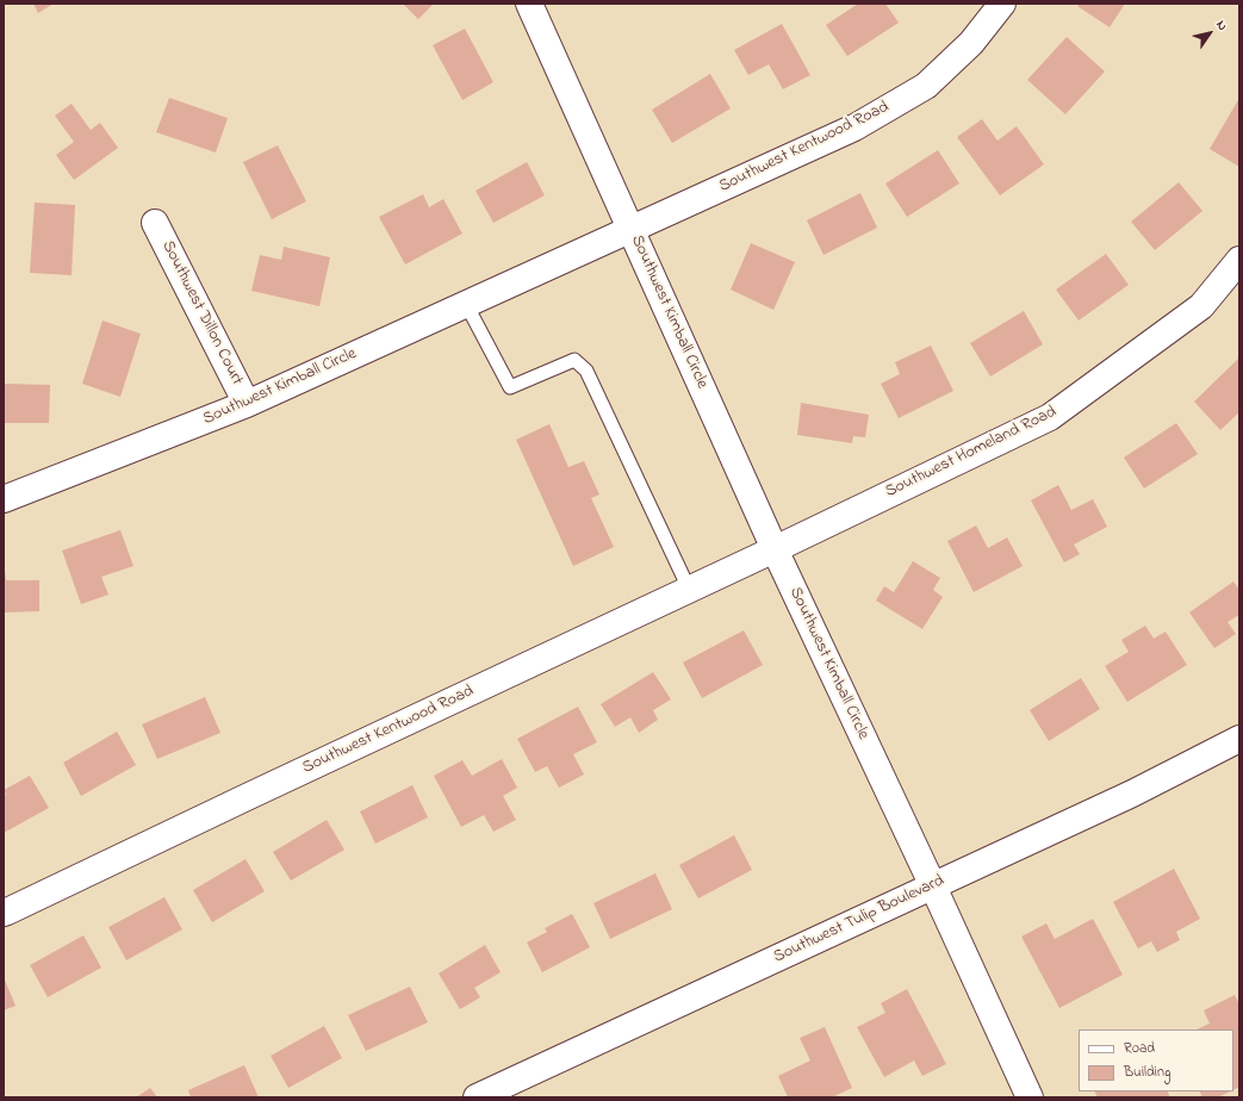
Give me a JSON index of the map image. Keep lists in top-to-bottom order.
{
  "streets": {
    "street": [
      "Southwest Kentwood Road",
      "Southwest Kimball Circle",
      "Southwest Dillon Court",
      "Southwest Homeland Road",
      "Southwest Tulip Boulevard"
    ]
  },
  "crossings": [
    ["Southwest Kentwood Road", "Southwest Kimball Circle"],
    ["Southwest Kentwood Road", "Southwest Homeland Road"],
    ["Southwest Kimball Circle", "Southwest Dillon Court"],
    ["Southwest Kimball Circle", "Southwest Homeland Road"],
    ["Southwest Kimball Circle", "Southwest Tulip Boulevard"]
  ],
  "legend": ["Road", "Building"],
  "north": "top right"
}
